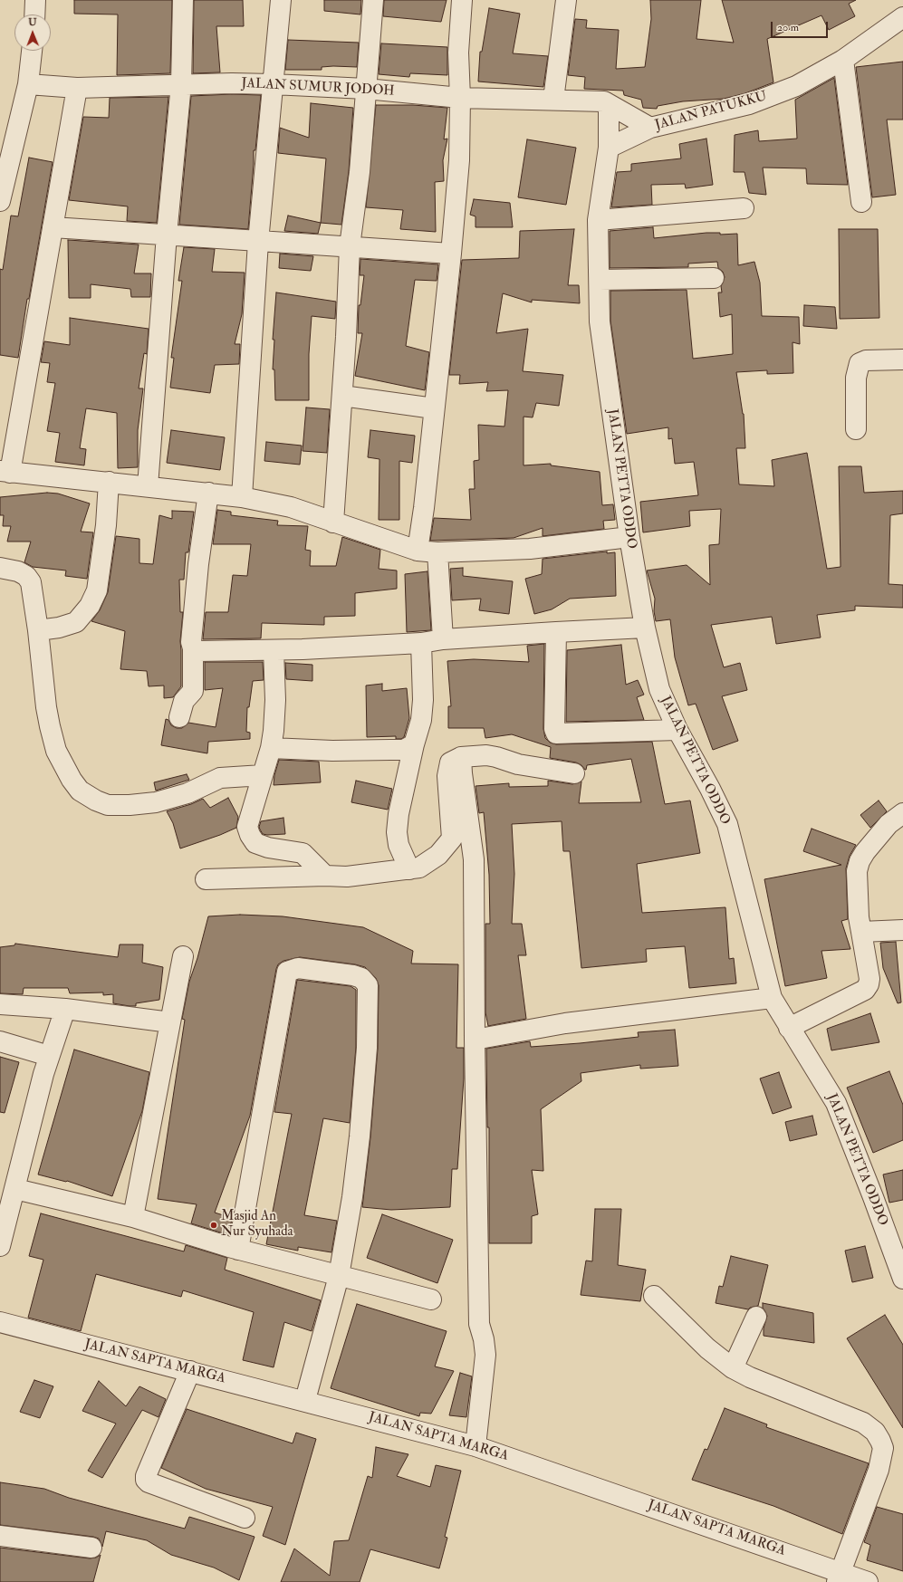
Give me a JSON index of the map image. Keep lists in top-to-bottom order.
{
  "streets": {
    "street": [
      "JALAN SUMUR JODOH",
      "JALAN PATUKKU",
      "JALAN PETTA ODDO",
      "JALAN SAPTA MARGA"
    ]
  },
  "crossings": [
    ["JALAN SUMUR JODOH", "JALAN PATUKKU"],
    ["JALAN SUMUR JODOH", "JALAN PETTA ODDO"],
    ["JALAN PATUKKU", "JALAN PETTA ODDO"]
  ],
  "places": ["Masjid An Nur Syuhada"],
  "scale_bar": "20 m",
  "north": "top"
}
